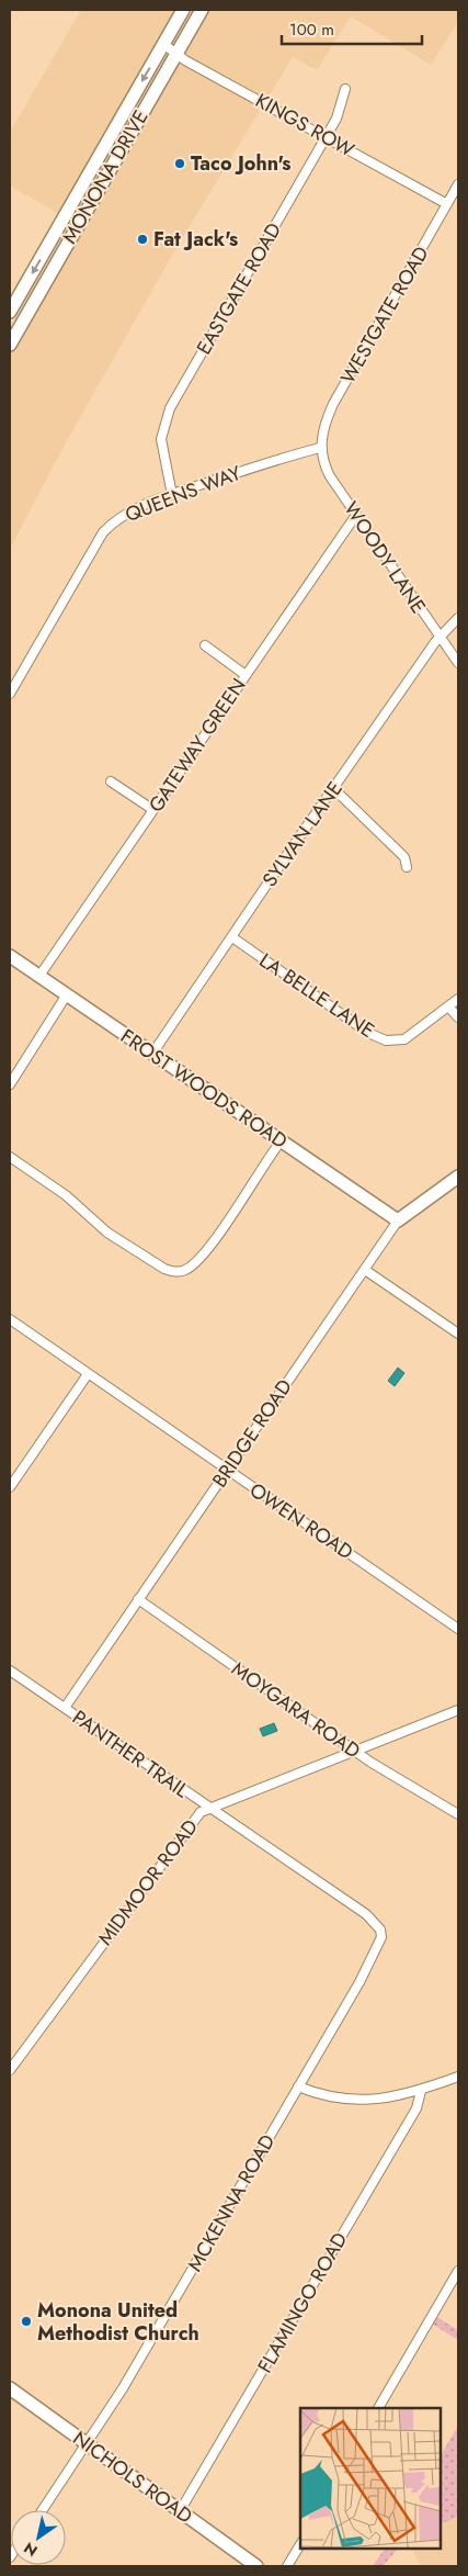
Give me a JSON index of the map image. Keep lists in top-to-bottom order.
{
  "streets": {
    "street": [
      "KINGS ROW",
      "MONONA DRIVE",
      "EASTGATE ROAD",
      "WESTGATE ROAD",
      "QUEENS WAY",
      "WOODY LANE",
      "GATEWAY GREEN",
      "SYLVAN LANE",
      "LA BELLE LANE",
      "FROST WOODS ROAD",
      "BRIDGE ROAD",
      "OWEN ROAD",
      "MOYGARA ROAD",
      "PANTHER TRAIL",
      "MIDMOOR ROAD",
      "MCKENNA ROAD",
      "FLAMINGO ROAD",
      "NICHOLS ROAD"
    ]
  },
  "crossings": [
    ["KINGS ROW", "MONONA DRIVE"],
    ["KINGS ROW", "EASTGATE ROAD"],
    ["KINGS ROW", "WESTGATE ROAD"],
    ["EASTGATE ROAD", "QUEENS WAY"],
    ["WESTGATE ROAD", "QUEENS WAY"],
    ["WESTGATE ROAD", "WOODY LANE"],
    ["QUEENS WAY", "WOODY LANE"],
    ["WOODY LANE", "GATEWAY GREEN"],
    ["WOODY LANE", "SYLVAN LANE"],
    ["GATEWAY GREEN", "FROST WOODS ROAD"],
    ["SYLVAN LANE", "LA BELLE LANE"],
    ["SYLVAN LANE", "FROST WOODS ROAD"],
    ["FROST WOODS ROAD", "BRIDGE ROAD"],
    ["BRIDGE ROAD", "OWEN ROAD"],
    ["BRIDGE ROAD", "MOYGARA ROAD"],
    ["BRIDGE ROAD", "PANTHER TRAIL"],
    ["MOYGARA ROAD", "MIDMOOR ROAD"],
    ["PANTHER TRAIL", "MIDMOOR ROAD"],
    ["PANTHER TRAIL", "MCKENNA ROAD"],
    ["MCKENNA ROAD", "NICHOLS ROAD"],
    ["FLAMINGO ROAD", "NICHOLS ROAD"]
  ],
  "places": ["Taco John's", "Fat Jack's", "Monona United Methodist Church"],
  "scale_bar": "100 m",
  "north": "bottom left"
}
